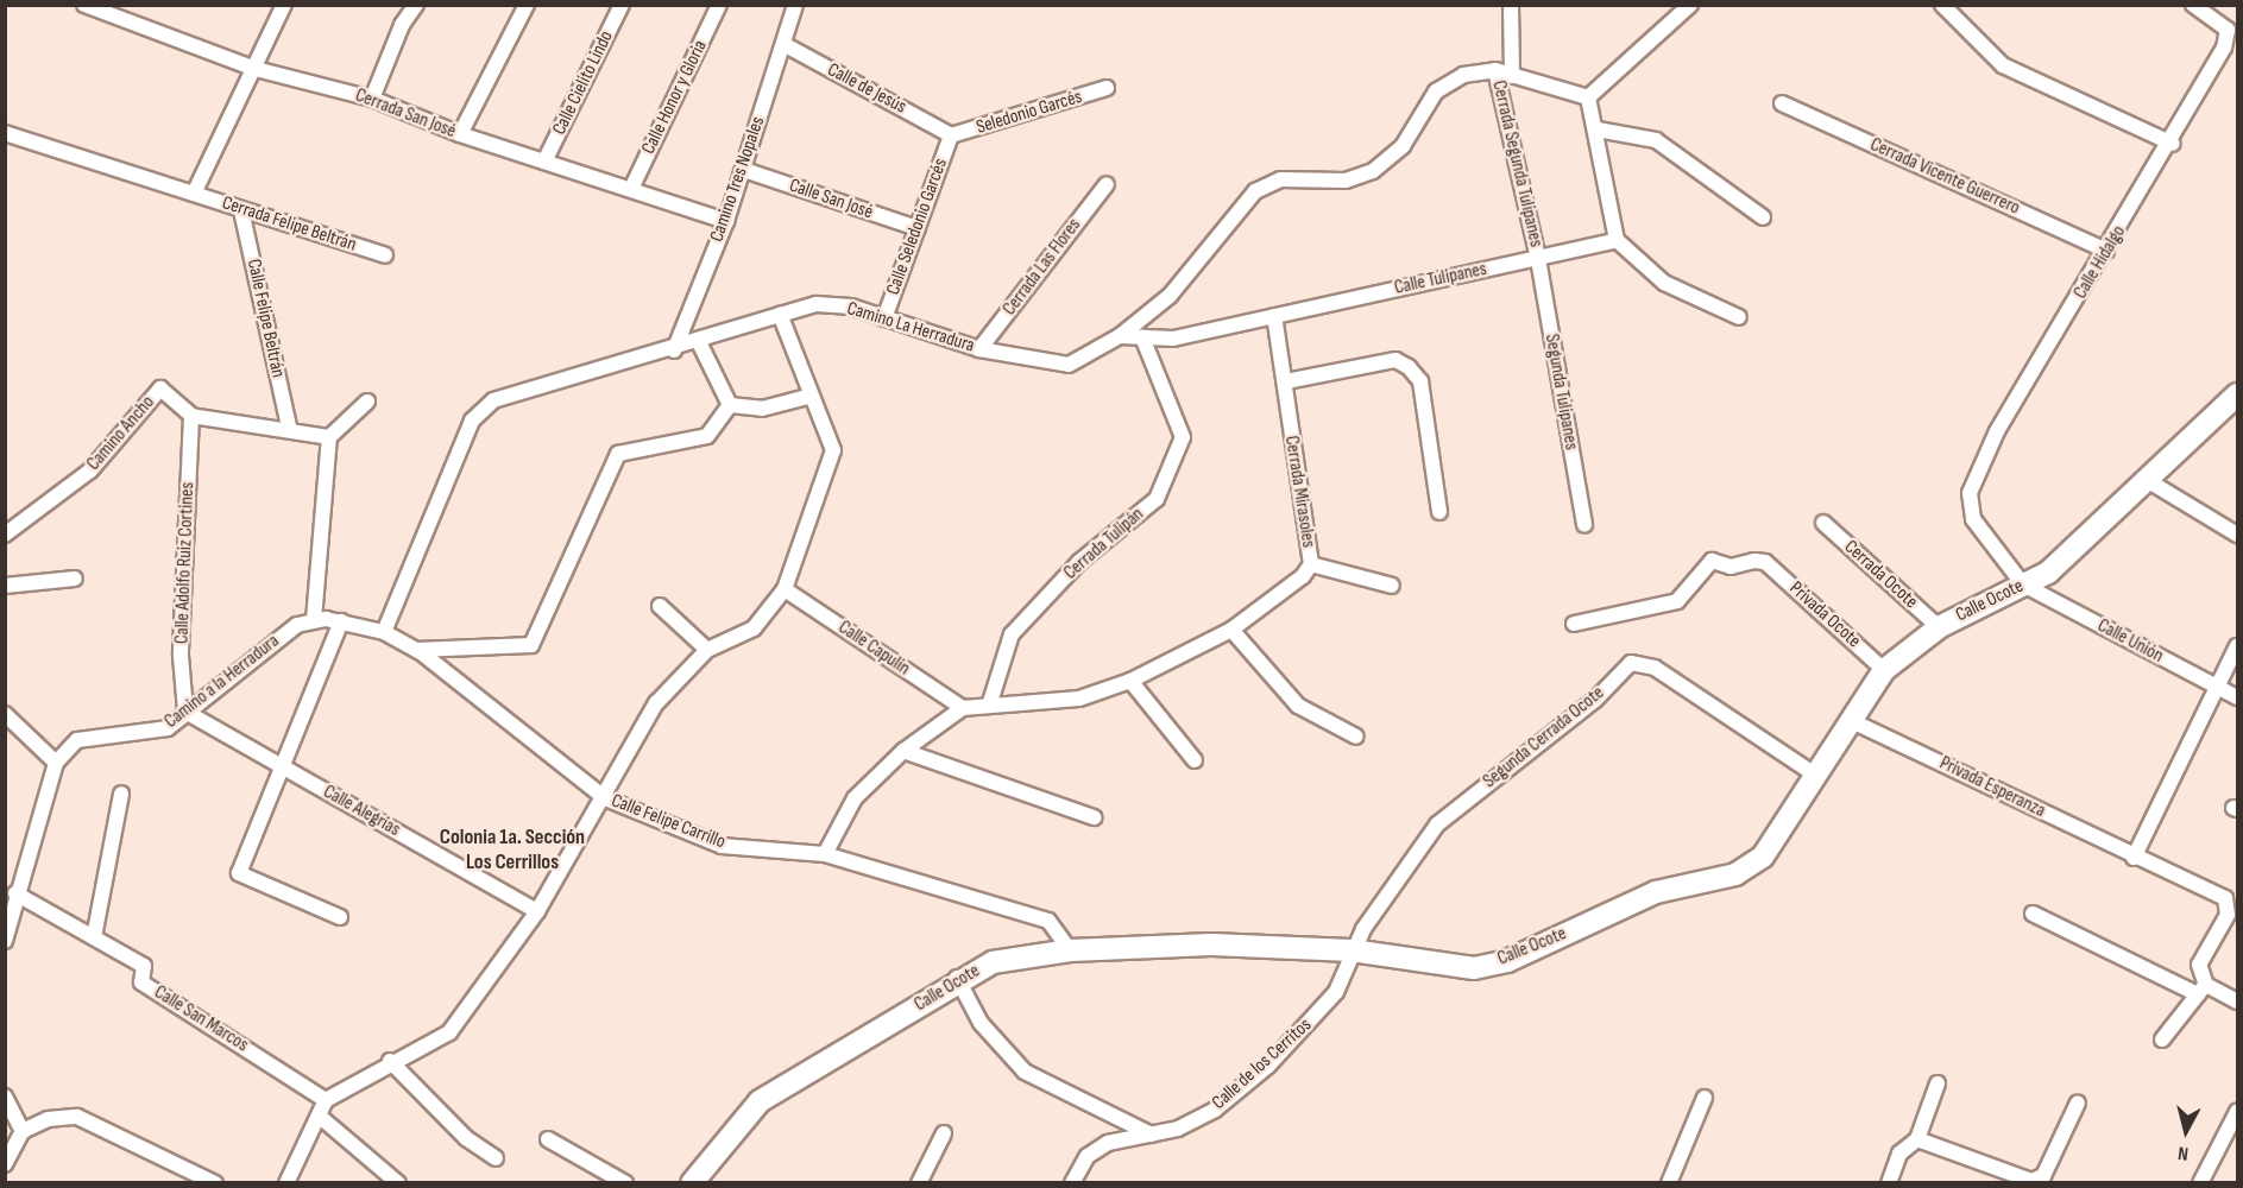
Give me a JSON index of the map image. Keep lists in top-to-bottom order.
{
  "streets": {
    "street": [
      "Calle Cielito Lindo",
      "Calle de Jesús",
      "Calle Honor y Gloria",
      "Seledonio Garcés",
      "Cerrada San José",
      "Cerrada Segunda Tulipanes",
      "Cerrada Vicente Guerrero",
      "Camino Tres Nopales",
      "Calle San José",
      "Cerrada Felipe Beltrán",
      "Calle Seledonio Garcés",
      "Calle Hidalgo",
      "Cerrada Las Flores",
      "Calle Tulipanes",
      "Calle Felipe Beltrán",
      "Camino La Herradura",
      "Segunda Tulipanes",
      "Camino Ancho",
      "Cerrada Mirasoles",
      "Cerrada Tulipán",
      "Calle Adolfo Ruiz Cortines",
      "Cerrada Ocote",
      "Calle Ocote",
      "Privada Ocote",
      "Calle Unión",
      "Calle Capulín",
      "Camino a la Herradura",
      "Segunda Cerrada Ocote",
      "Privada Esperanza",
      "Calle Alegrías",
      "Calle Felipe Carrillo",
      "Calle San Marcos",
      "Calle de los Cerritos"
    ]
  },
  "crossings": [
    ["Calle Cielito Lindo", "Cerrada San José"],
    ["Calle de Jesús", "Seledonio Garcés"],
    ["Calle de Jesús", "Camino Tres Nopales"],
    ["Calle de Jesús", "Calle Seledonio Garcés"],
    ["Calle Honor y Gloria", "Cerrada San José"],
    ["Seledonio Garcés", "Calle Seledonio Garcés"],
    ["Cerrada San José", "Camino Tres Nopales"],
    ["Cerrada Segunda Tulipanes", "Calle Tulipanes"],
    ["Cerrada Segunda Tulipanes", "Camino La Herradura"],
    ["Cerrada Segunda Tulipanes", "Segunda Tulipanes"],
    ["Cerrada Vicente Guerrero", "Calle Hidalgo"],
    ["Camino Tres Nopales", "Calle San José"],
    ["Camino Tres Nopales", "Camino La Herradura"],
    ["Calle San José", "Calle Seledonio Garcés"],
    ["Cerrada Felipe Beltrán", "Calle Felipe Beltrán"],
    ["Calle Seledonio Garcés", "Camino La Herradura"],
    ["Calle Hidalgo", "Calle Ocote"],
    ["Calle Hidalgo", "Calle Unión"],
    ["Cerrada Las Flores", "Camino La Herradura"],
    ["Calle Tulipanes", "Camino La Herradura"],
    ["Calle Tulipanes", "Segunda Tulipanes"],
    ["Calle Tulipanes", "Cerrada Mirasoles"],
    ["Calle Tulipanes", "Cerrada Tulipán"],
    ["Camino La Herradura", "Calle Felipe Carrillo"],
    ["Camino Ancho", "Calle Adolfo Ruiz Cortines"],
    ["Cerrada Mirasoles", "Cerrada Tulipán"],
    ["Cerrada Mirasoles", "Calle Capulín"],
    ["Calle Adolfo Ruiz Cortines", "Camino a la Herradura"],
    ["Calle Adolfo Ruiz Cortines", "Calle Alegrías"],
    ["Cerrada Ocote", "Calle Ocote"],
    ["Calle Ocote", "Privada Ocote"],
    ["Calle Ocote", "Calle Unión"],
    ["Calle Ocote", "Segunda Cerrada Ocote"],
    ["Calle Ocote", "Privada Esperanza"],
    ["Calle Ocote", "Calle Felipe Carrillo"],
    ["Calle Ocote", "Calle de los Cerritos"],
    ["Camino a la Herradura", "Calle Alegrías"],
    ["Segunda Cerrada Ocote", "Calle de los Cerritos"]
  ],
  "districts": ["Colonia 1a. Sección Los Cerrillos"],
  "north": "bottom"
}
